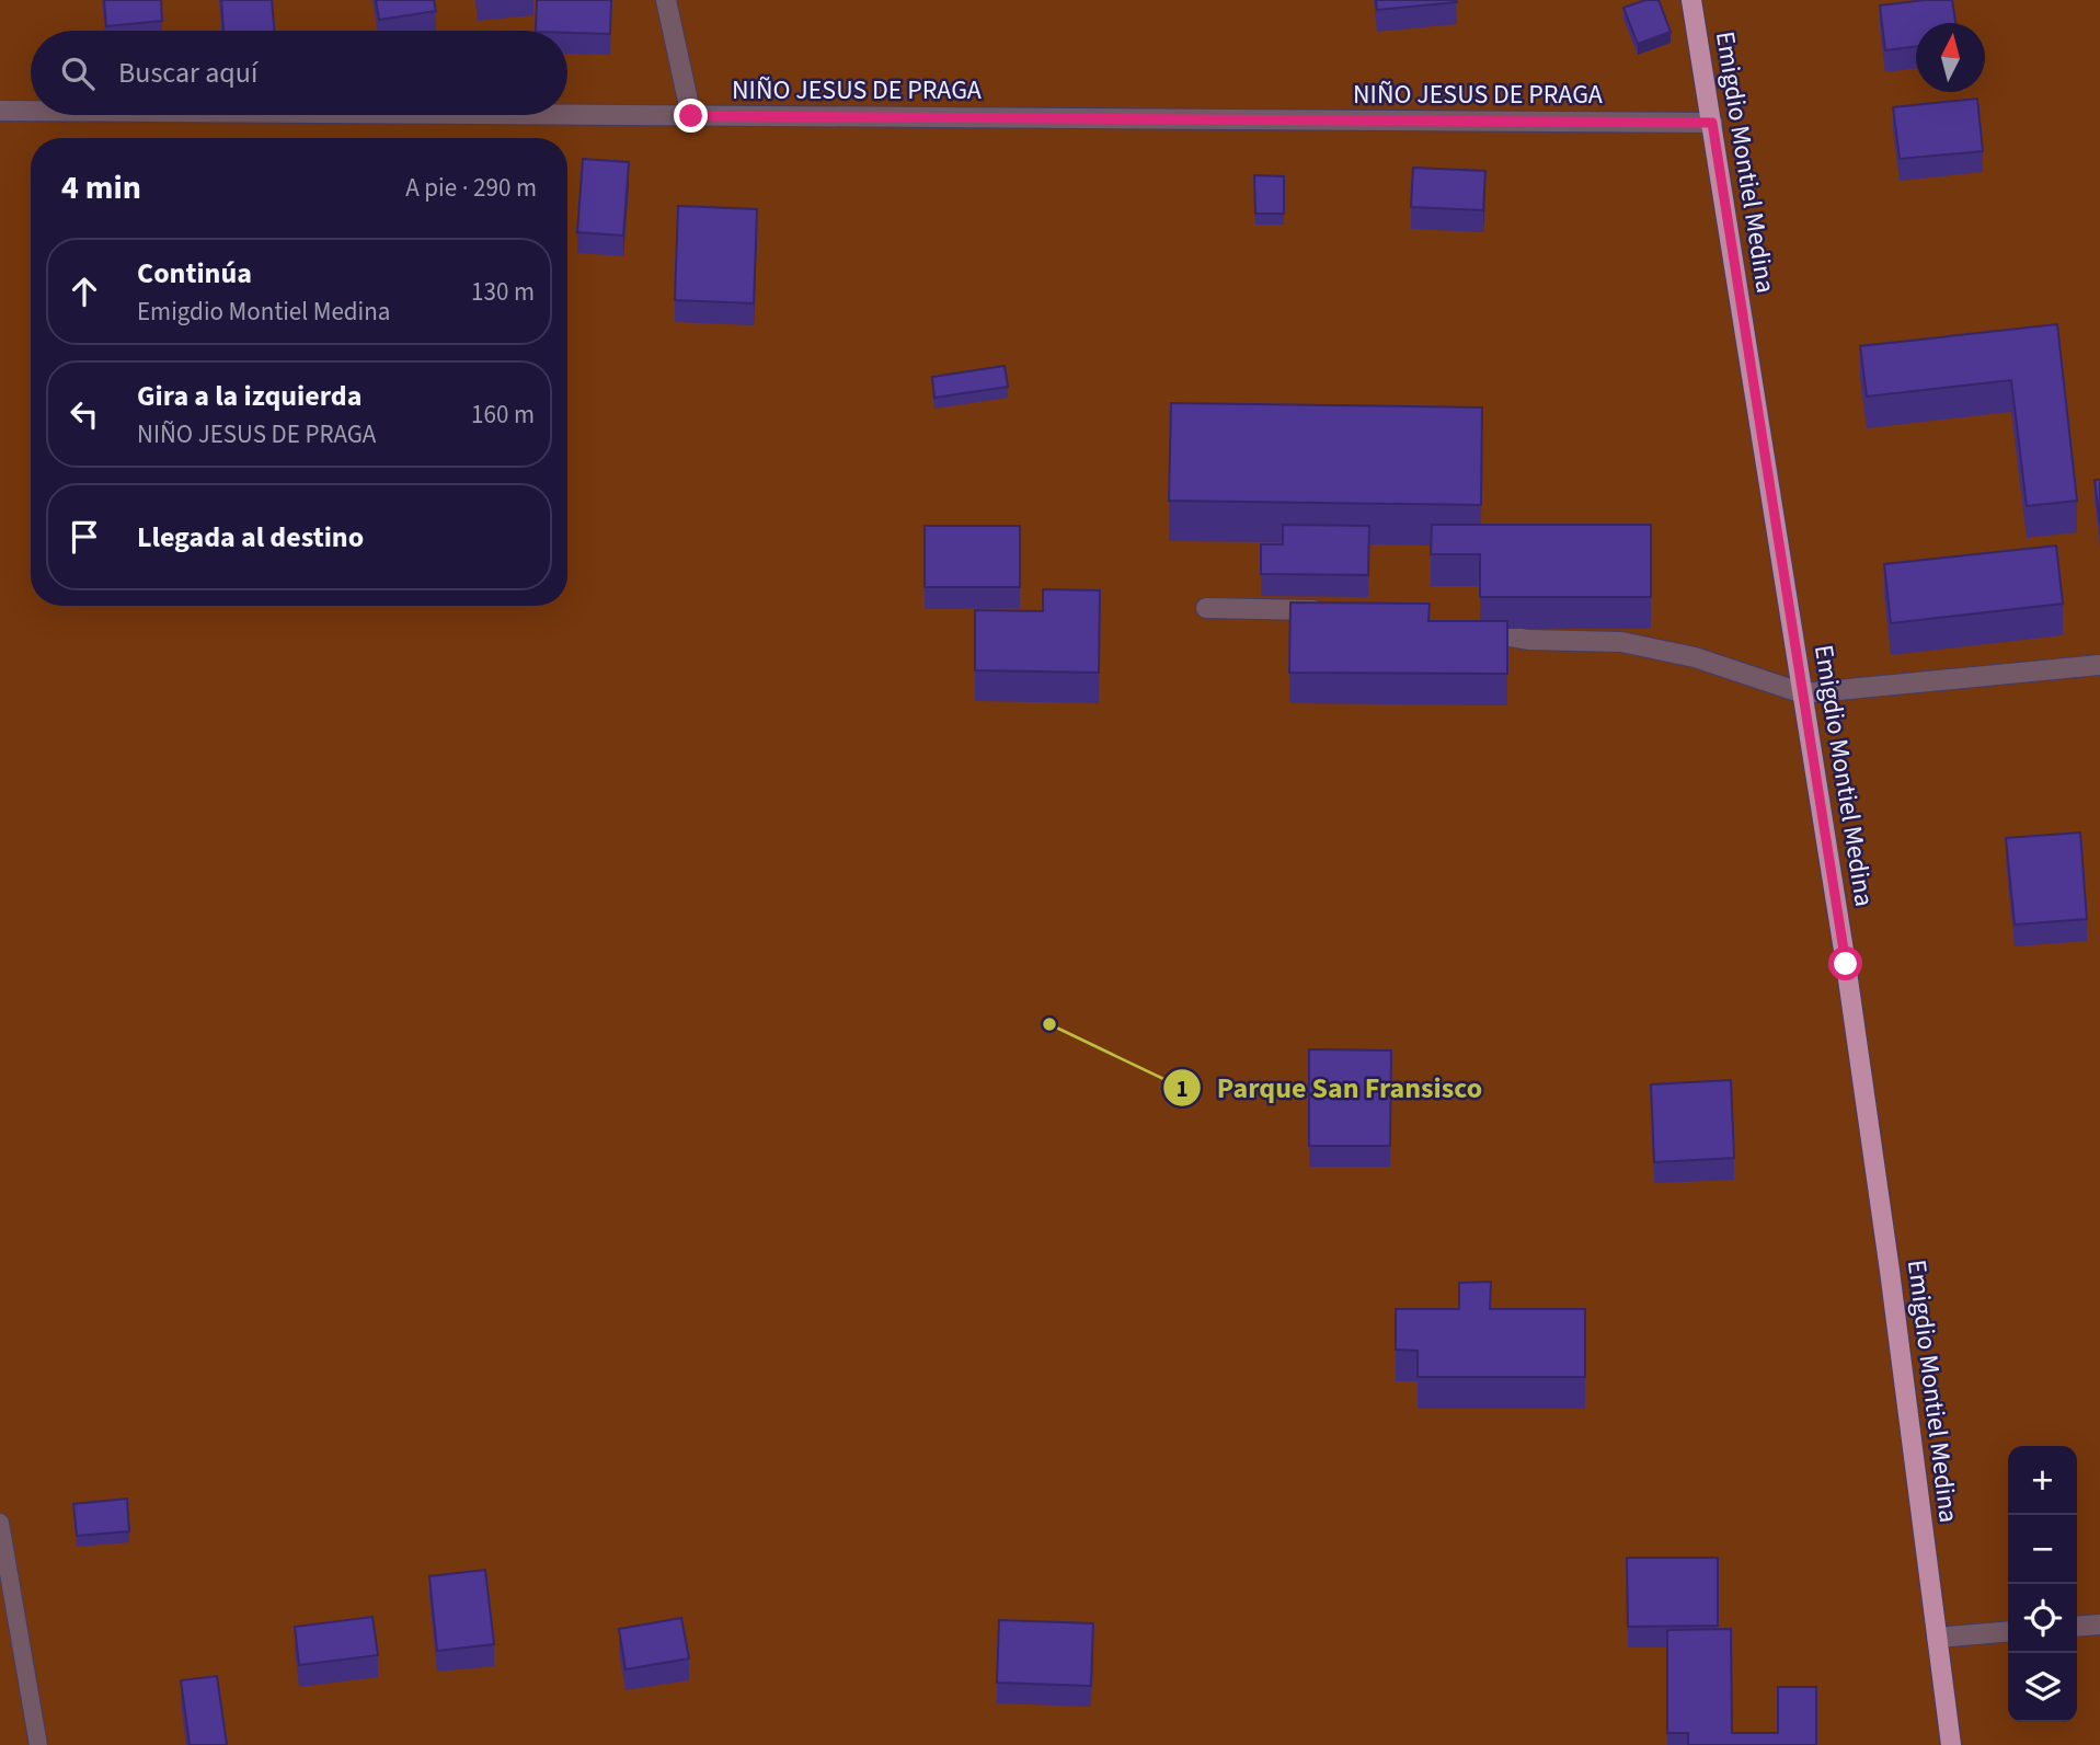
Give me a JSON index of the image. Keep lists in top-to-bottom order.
{
  "streets": {
    "main road": ["Emigdio Montiel Medina"],
    "street": ["NIÑO JESUS DE PRAGA"]
  },
  "crossings": [
    ["NIÑO JESUS DE PRAGA", "Emigdio Montiel Medina"]
  ],
  "places": ["Parque San Fransisco"],
  "north": "top",
  "page": {
    "search": "Buscar aquí",
    "heading": ["4 min", "A pie · 290 m"],
    "list": [
      ["Continúa", "Emigdio Montiel Medina", "130 m"],
      ["Gira a la izquierda", "NIÑO JESUS DE PRAGA", "160 m"],
      "Llegada al destino"
    ],
    "map_buttons": ["+", "−"]
  }
}
